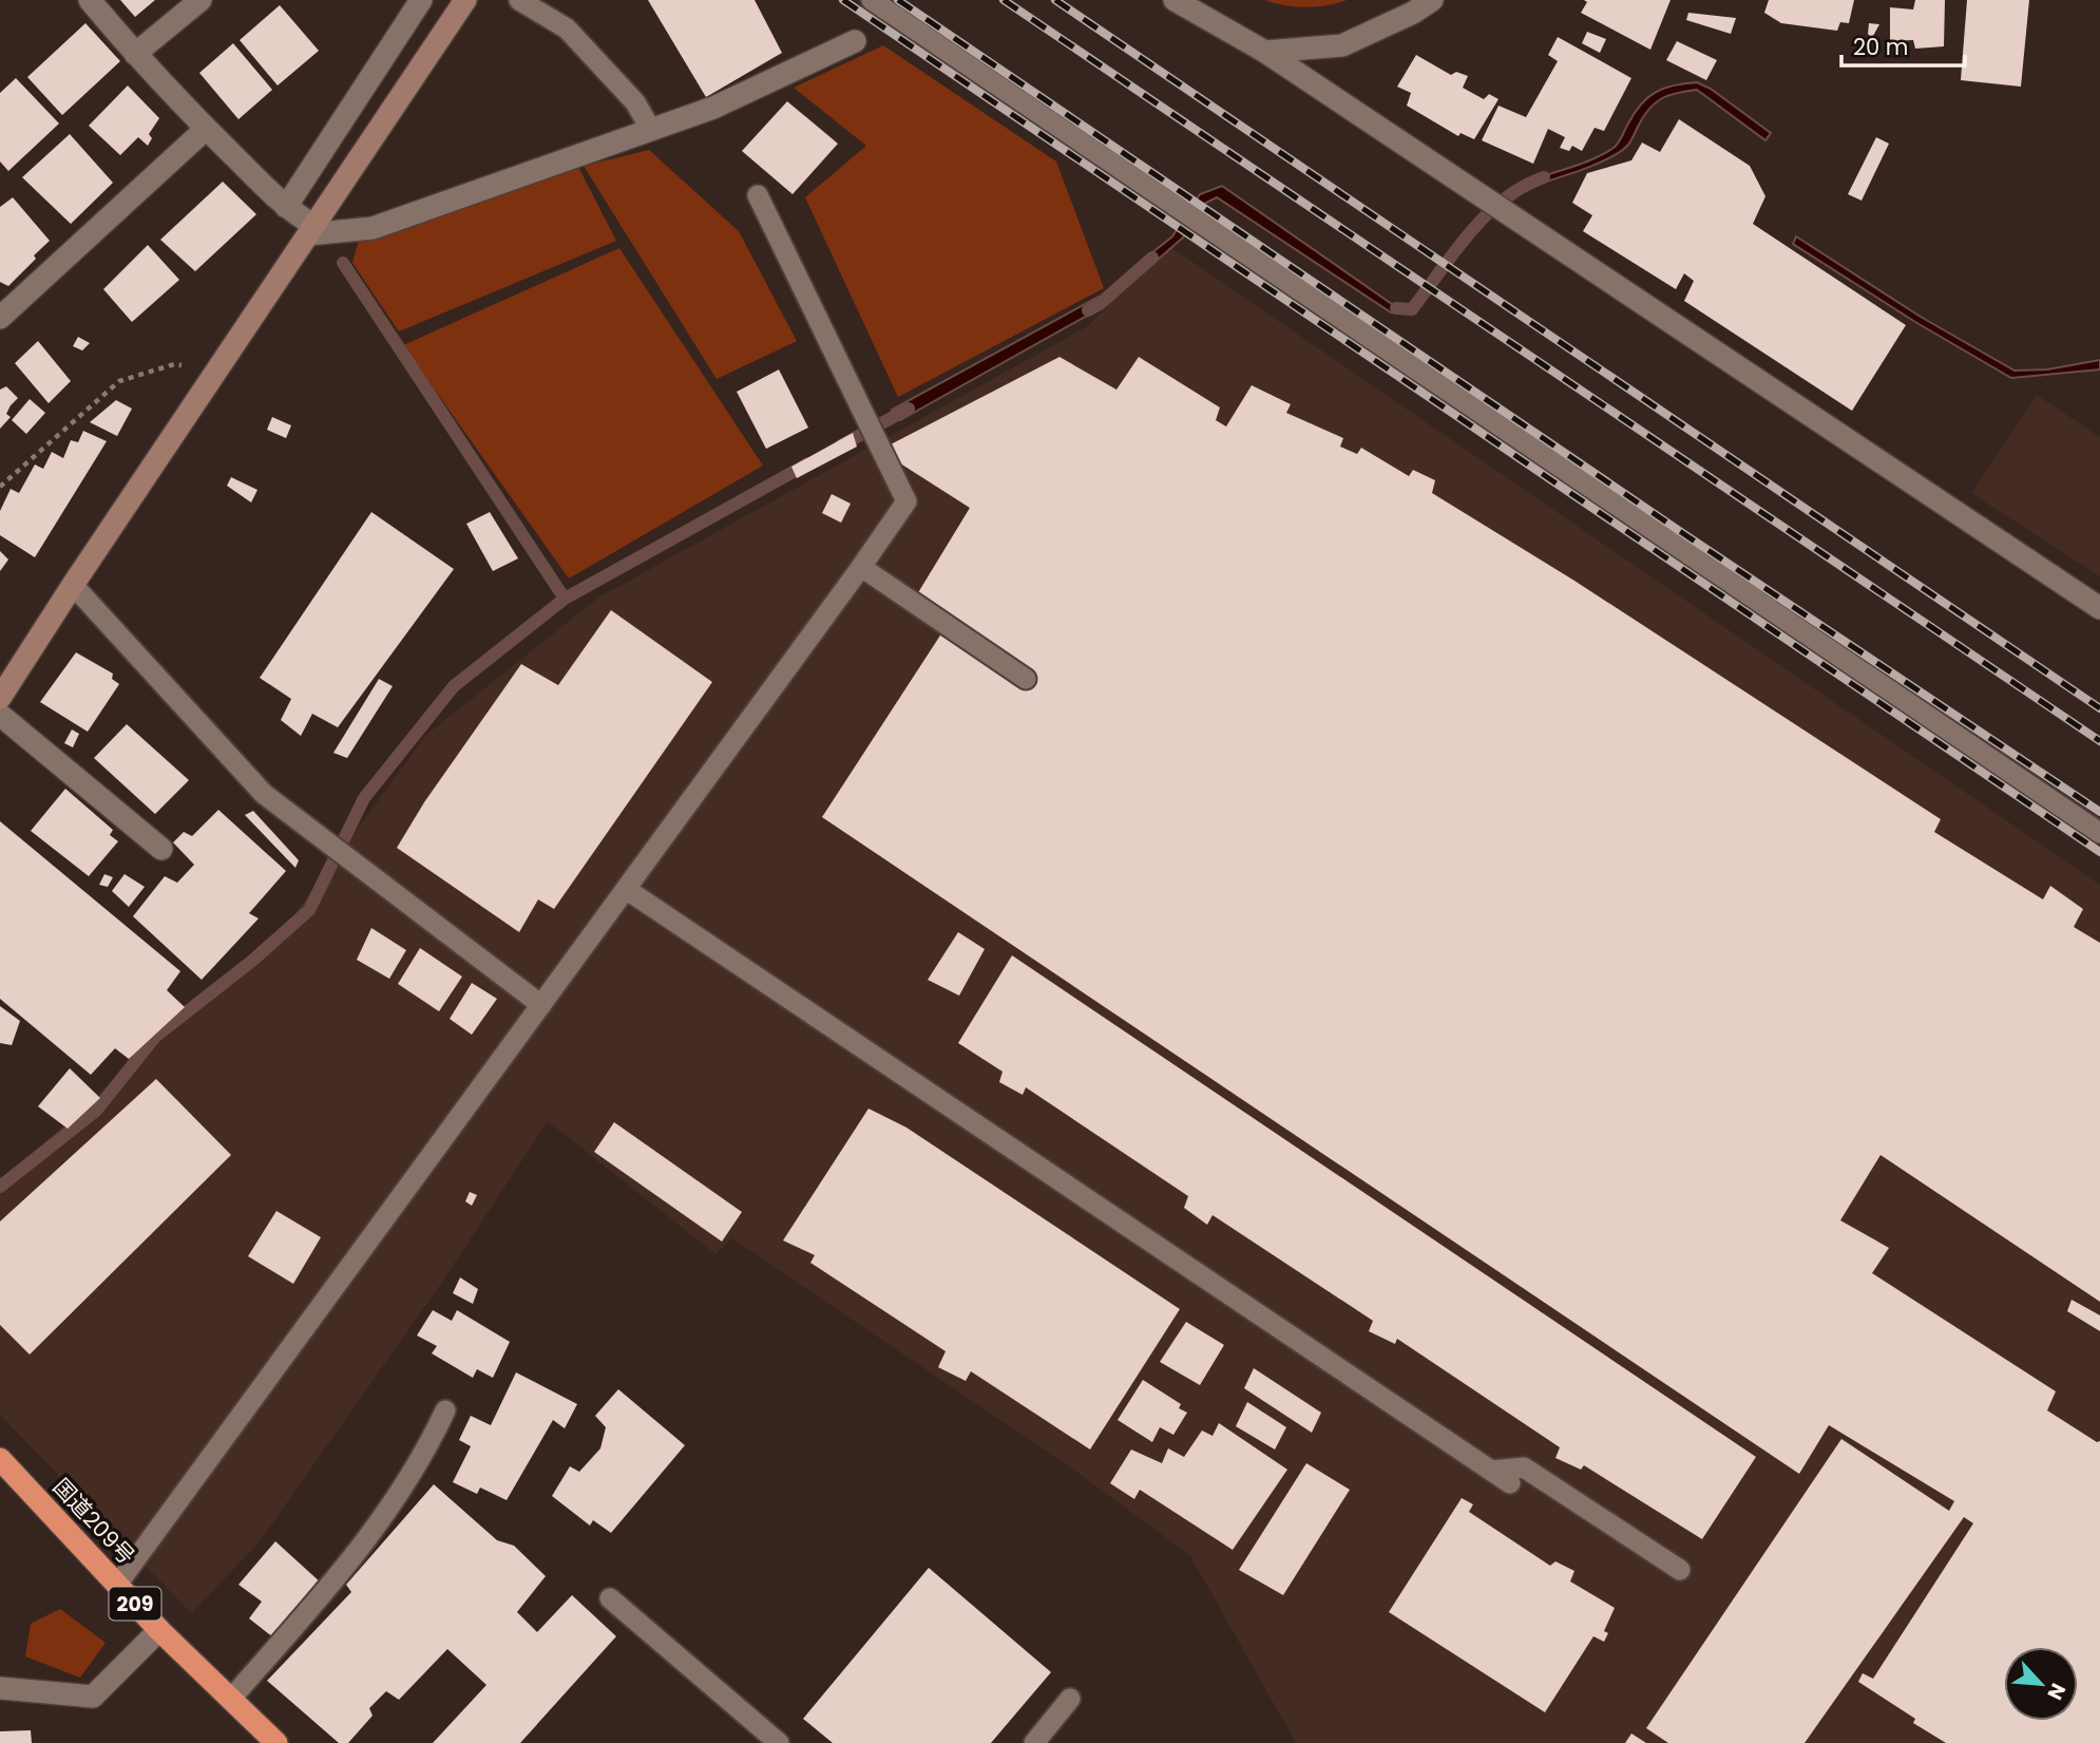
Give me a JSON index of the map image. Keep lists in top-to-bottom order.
{
  "streets": {
    "highway": ["国道209号", "209"]
  },
  "scale_bar": "20 m",
  "north": "bottom right"
}
